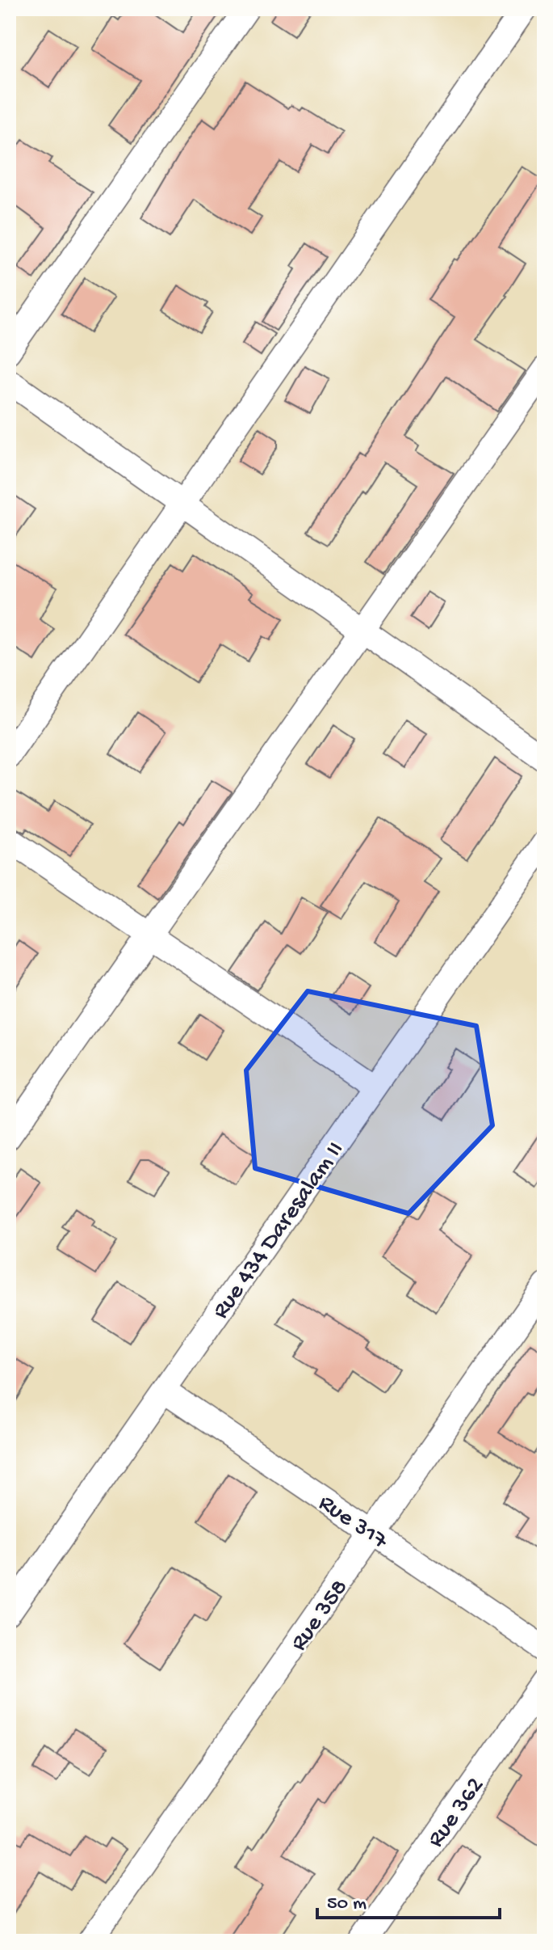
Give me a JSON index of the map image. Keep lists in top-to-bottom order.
{
  "streets": {
    "street": [
      "Rue 434 Daresalam II",
      "Rue 317",
      "Rue 358",
      "Rue 362"
    ]
  },
  "crossings": [
    ["Rue 434 Daresalam II", "Rue 317"],
    ["Rue 317", "Rue 358"]
  ],
  "scale_bar": "50 m"
}
